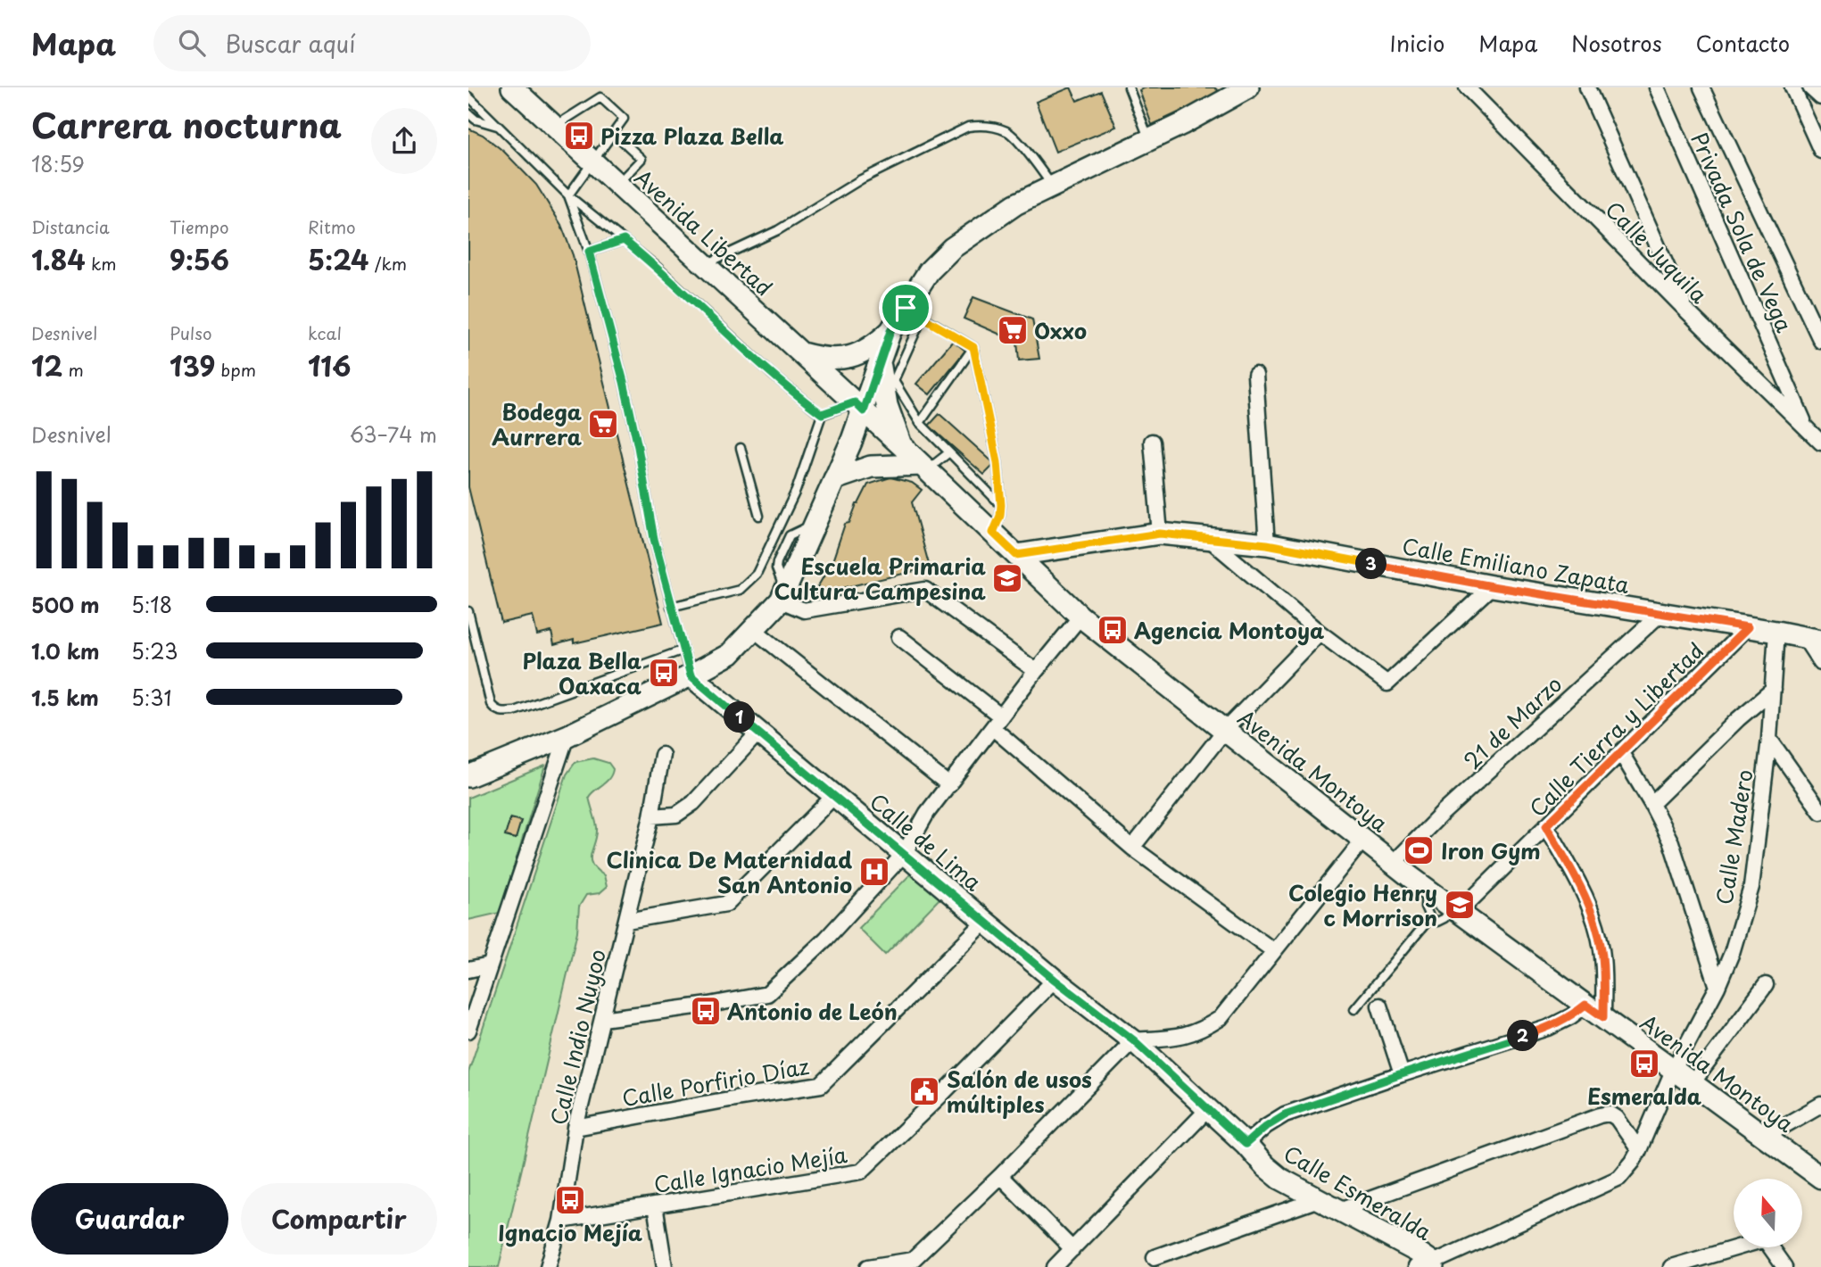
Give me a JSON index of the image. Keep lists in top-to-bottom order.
{
  "streets": {
    "main road": [
      "Avenida Libertad",
      "Calle Emiliano Zapata",
      "Avenida Montoya",
      "Calle de Lima",
      "Calle Esmeralda"
    ],
    "street": [
      "Privada Sola de Vega",
      "Calle Juquila",
      "21 de Marzo",
      "Calle Tierra y Libertad",
      "Calle Madero",
      "Calle Indio Nuyoo",
      "Calle Porfirio Díaz",
      "Calle Ignacio Mejía"
    ]
  },
  "crossings": [
    ["Avenida Libertad", "Avenida Montoya"],
    ["Privada Sola de Vega", "Calle Juquila"],
    ["Calle Emiliano Zapata", "21 de Marzo"],
    ["Calle Emiliano Zapata", "Calle Tierra y Libertad"],
    ["Calle Emiliano Zapata", "Avenida Montoya"],
    ["Calle Emiliano Zapata", "Calle Madero"],
    ["21 de Marzo", "Avenida Montoya"],
    ["Calle Tierra y Libertad", "Avenida Montoya"],
    ["Avenida Montoya", "Calle Madero"],
    ["Avenida Montoya", "Calle Esmeralda"],
    ["Calle Madero", "Calle Esmeralda"],
    ["Calle de Lima", "Calle Porfirio Díaz"],
    ["Calle de Lima", "Calle Ignacio Mejía"],
    ["Calle de Lima", "Calle Esmeralda"],
    ["Calle Indio Nuyoo", "Calle Porfirio Díaz"],
    ["Calle Indio Nuyoo", "Calle Ignacio Mejía"]
  ],
  "places": {
    "bus stop": [
      "Pizza Plaza Bella",
      "Agencia Montoya",
      "Plaza Bella Oaxaca",
      "Antonio de León",
      "Esmeralda",
      "Ignacio Mejía"
    ],
    "supermarket": ["Oxxo", "Bodega Aurrera"],
    "school or university": ["Escuela Primaria Cultura Campesina", "Colegio Henry c Morrison"],
    "sports": ["Iron Gym"],
    "hospital": ["Clinica De Maternidad San Antonio"],
    "public building": ["Salón de usos múltiples"]
  },
  "north": "top",
  "page": {
    "header": "Mapa",
    "search": "Buscar aquí",
    "nav": [
      "Inicio",
      "Mapa",
      "Nosotros",
      "Contacto"
    ],
    "heading": ["Carrera nocturna", "18:59"],
    "stats": [
      ["Distancia", "1.84 km"],
      ["Tiempo", "9:56"],
      ["Ritmo", "5:24 /km"],
      ["Desnivel", "12 m"],
      ["Pulso", "139 bpm"],
      ["kcal", "116"]
    ],
    "chart": ["Desnivel", "63–74 m"],
    "pins": ["3", "1", "2"],
    "list": [
      {
        "name": "500 m",
        "note": "5:18"
      },
      {
        "name": "1.0 km",
        "note": "5:23"
      },
      {
        "name": "1.5 km",
        "note": "5:31"
      }
    ],
    "buttons": ["Guardar", "Compartir"]
  }
}
